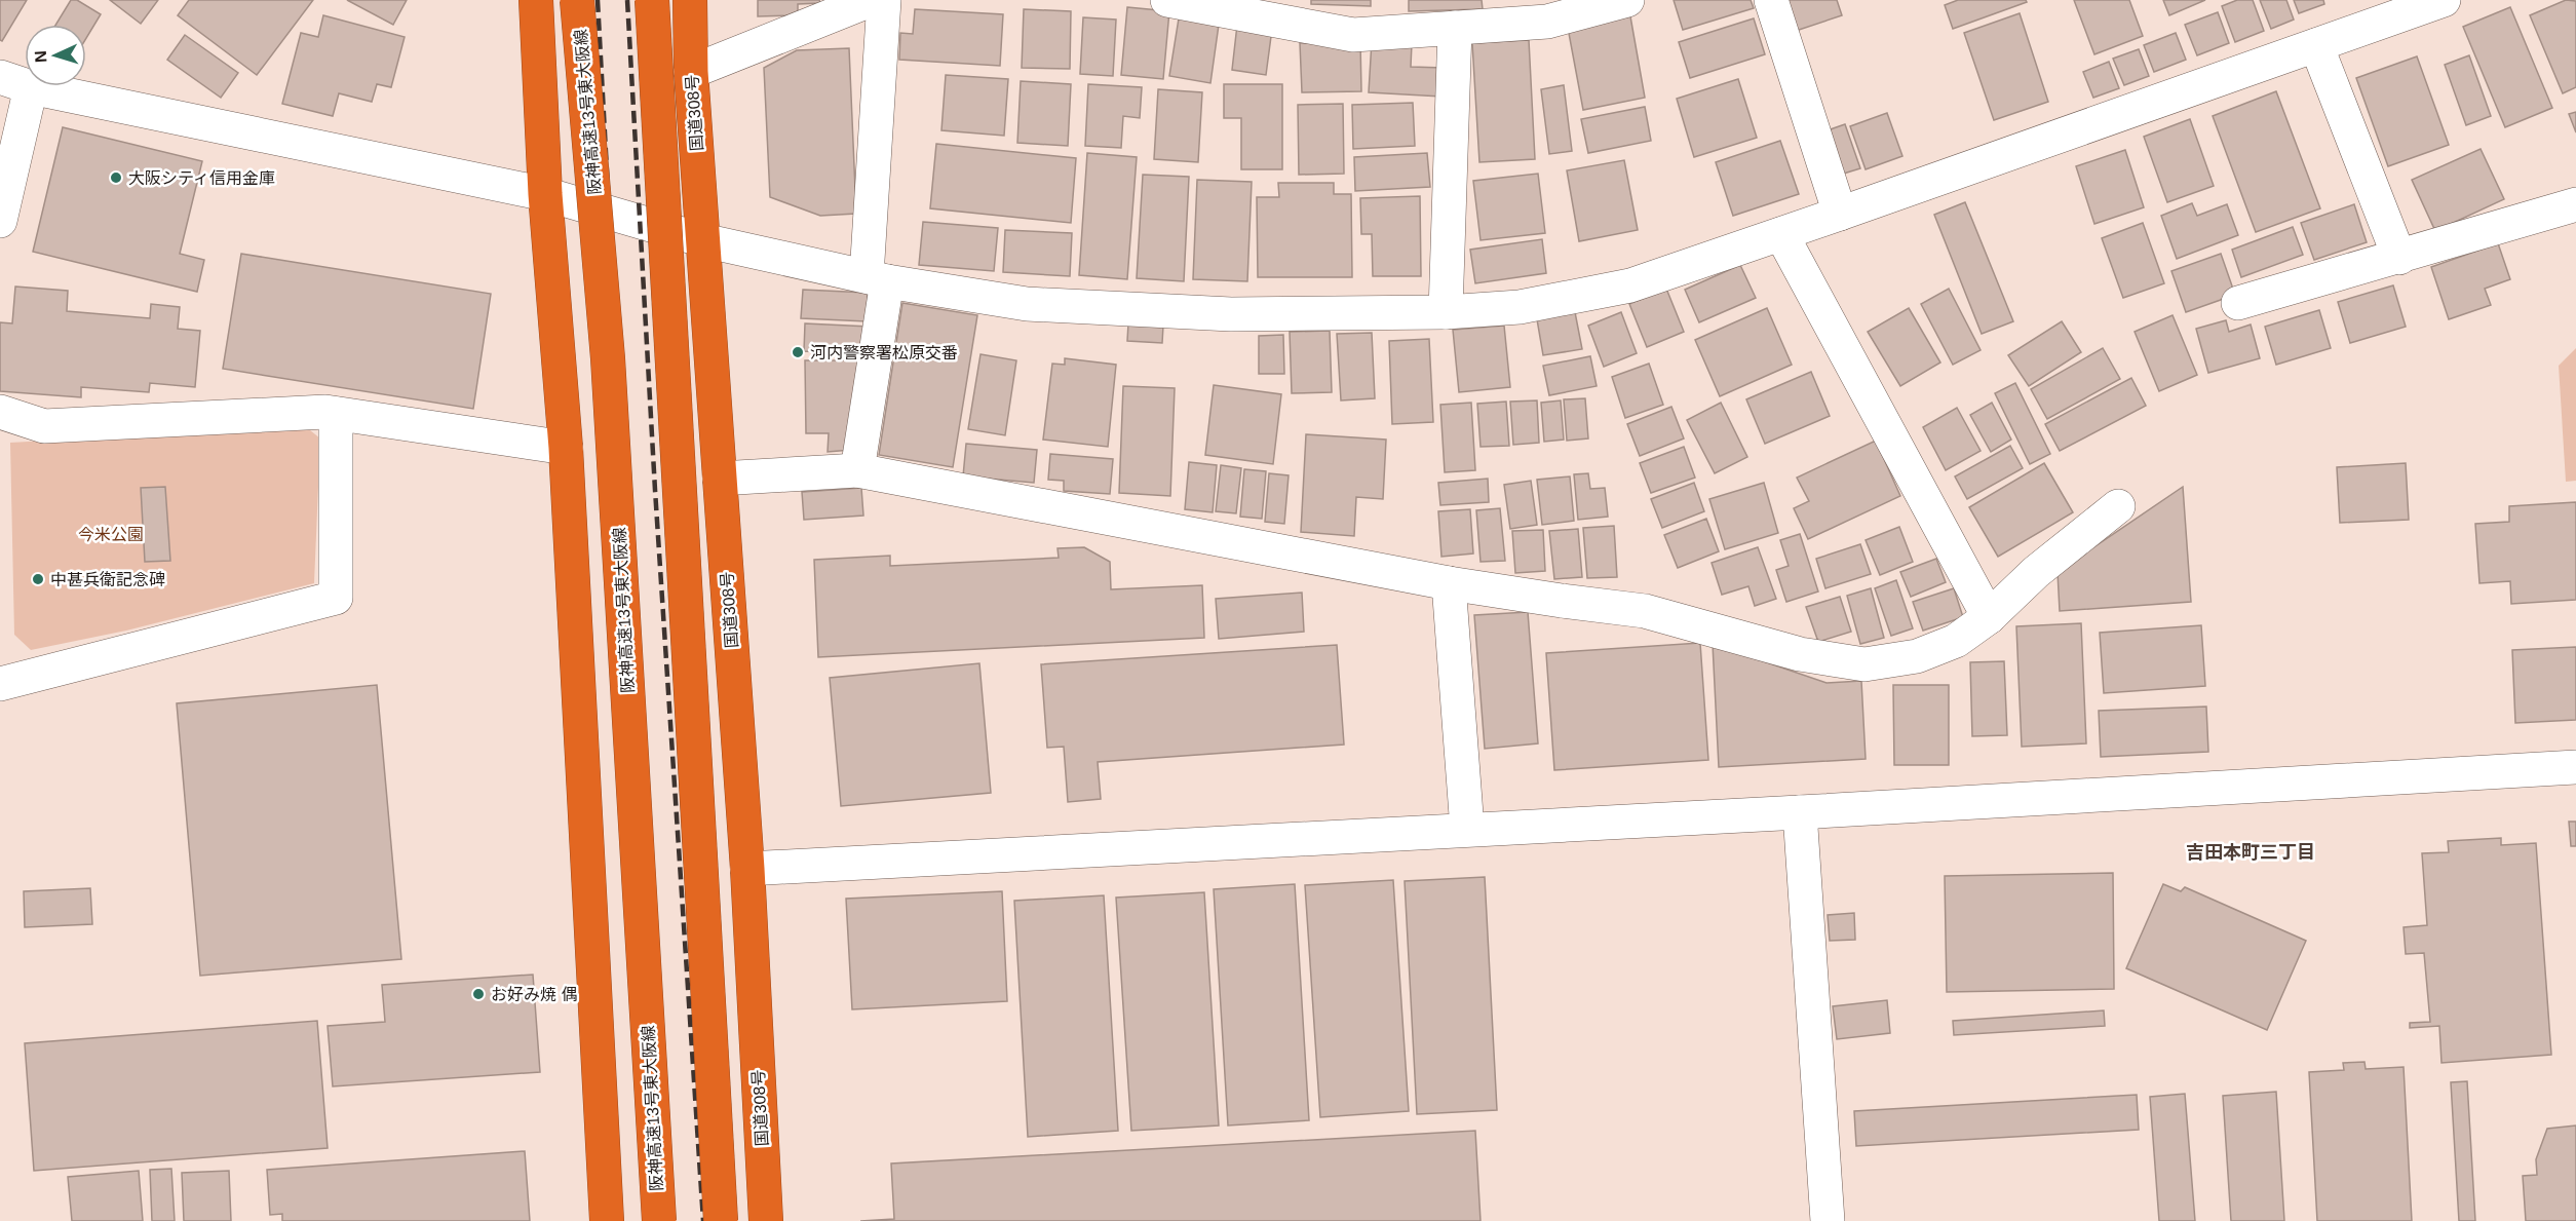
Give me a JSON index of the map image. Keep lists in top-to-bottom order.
{
  "streets": {
    "highway": ["阪神高速13号東大阪線", "国道308号"]
  },
  "districts": ["吉田本町三丁目"],
  "parks": ["今米公園"],
  "places": [
    "大阪シティ信用金庫",
    "河内警察署松原交番",
    "中甚兵衛記念碑",
    "お好み焼 偶"
  ],
  "north": "left"
}
